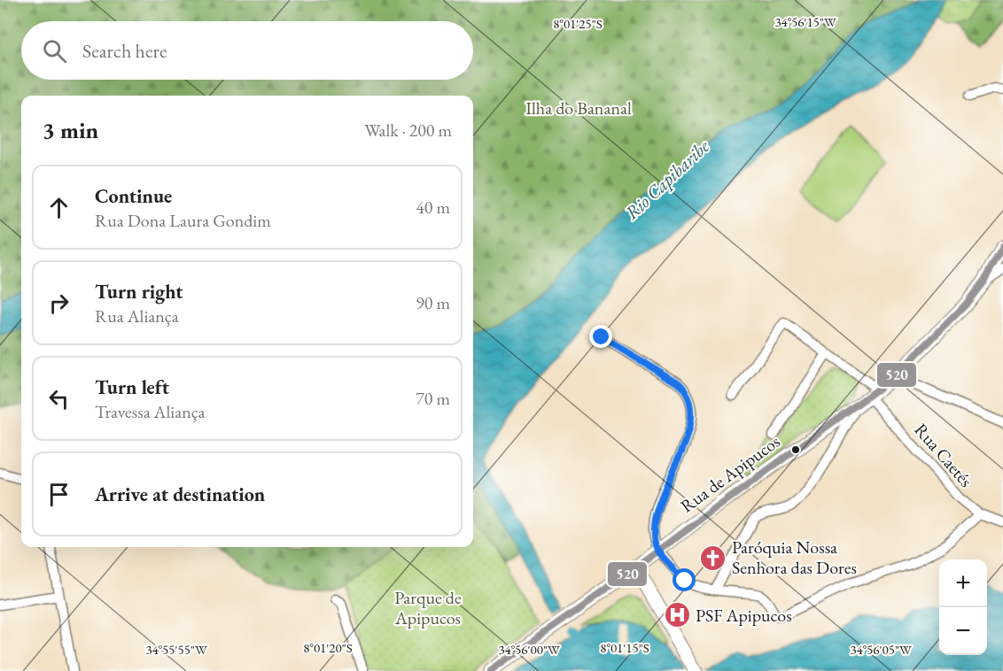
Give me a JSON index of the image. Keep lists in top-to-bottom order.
{
  "streets": {
    "main road": ["Rua de Apipucos"],
    "street": ["Rua Caetés"]
  },
  "crossings": [
    ["Rua Caetés", "Rua de Apipucos"]
  ],
  "water": ["Rio Capibaribe"],
  "parks": ["Ilha do Bananal", "Parque de Apipucos"],
  "places": {
    "church": ["Paróquia Nossa Senhora das Dores"],
    "hospital": ["PSF Apipucos"]
  },
  "lines": ["transit line 520"],
  "page": {
    "search": "Search here",
    "heading": ["3 min", "Walk · 200 m"],
    "list": [
      ["Continue", "Rua Dona Laura Gondim", "40 m"],
      ["Turn right", "Rua Aliança", "90 m"],
      ["Turn left", "Travessa Aliança", "70 m"],
      "Arrive at destination"
    ],
    "map_buttons": ["+", "−"]
  },
  "coordinates": [
    "34°56'15\"W",
    "8°01'25\"S",
    "8°01'20\"S",
    "8°01'15\"S",
    "34°55'55\"W",
    "34°56'00\"W",
    "34°56'05\"W"
  ]
}
